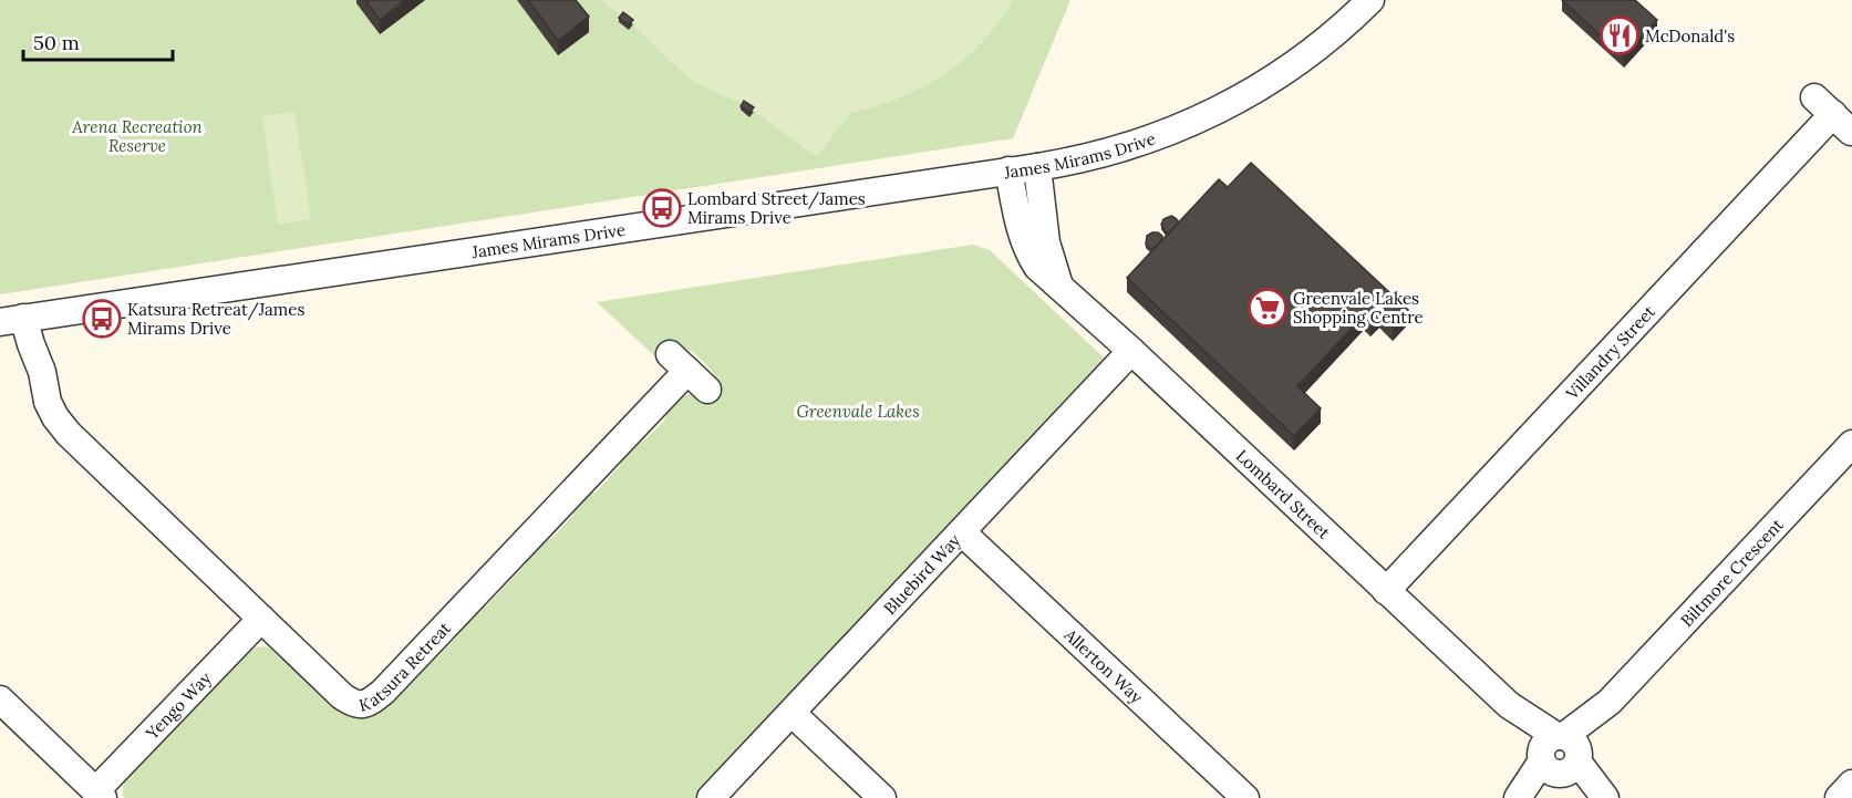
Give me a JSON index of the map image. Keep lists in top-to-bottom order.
{
  "streets": {
    "street": [
      "James Mirams Drive",
      "Villandry Street",
      "Lombard Street",
      "Biltmore Crescent",
      "Bluebird Way",
      "Katsura Retreat",
      "Allerton Way",
      "Yengo Way"
    ]
  },
  "crossings": [
    ["James Mirams Drive", "Lombard Street"],
    ["James Mirams Drive", "Katsura Retreat"],
    ["Villandry Street", "Lombard Street"],
    ["Lombard Street", "Biltmore Crescent"],
    ["Lombard Street", "Bluebird Way"],
    ["Bluebird Way", "Allerton Way"],
    ["Katsura Retreat", "Yengo Way"]
  ],
  "parks": ["Arena Recreation Reserve", "Greenvale Lakes"],
  "places": {
    "restaurant": ["McDonald's"],
    "bus stop": ["Lombard Street/James Mirams Drive", "Katsura Retreat/James Mirams Drive"],
    "supermarket": ["Greenvale Lakes Shopping Centre"]
  },
  "scale_bar": "50 m"
}
